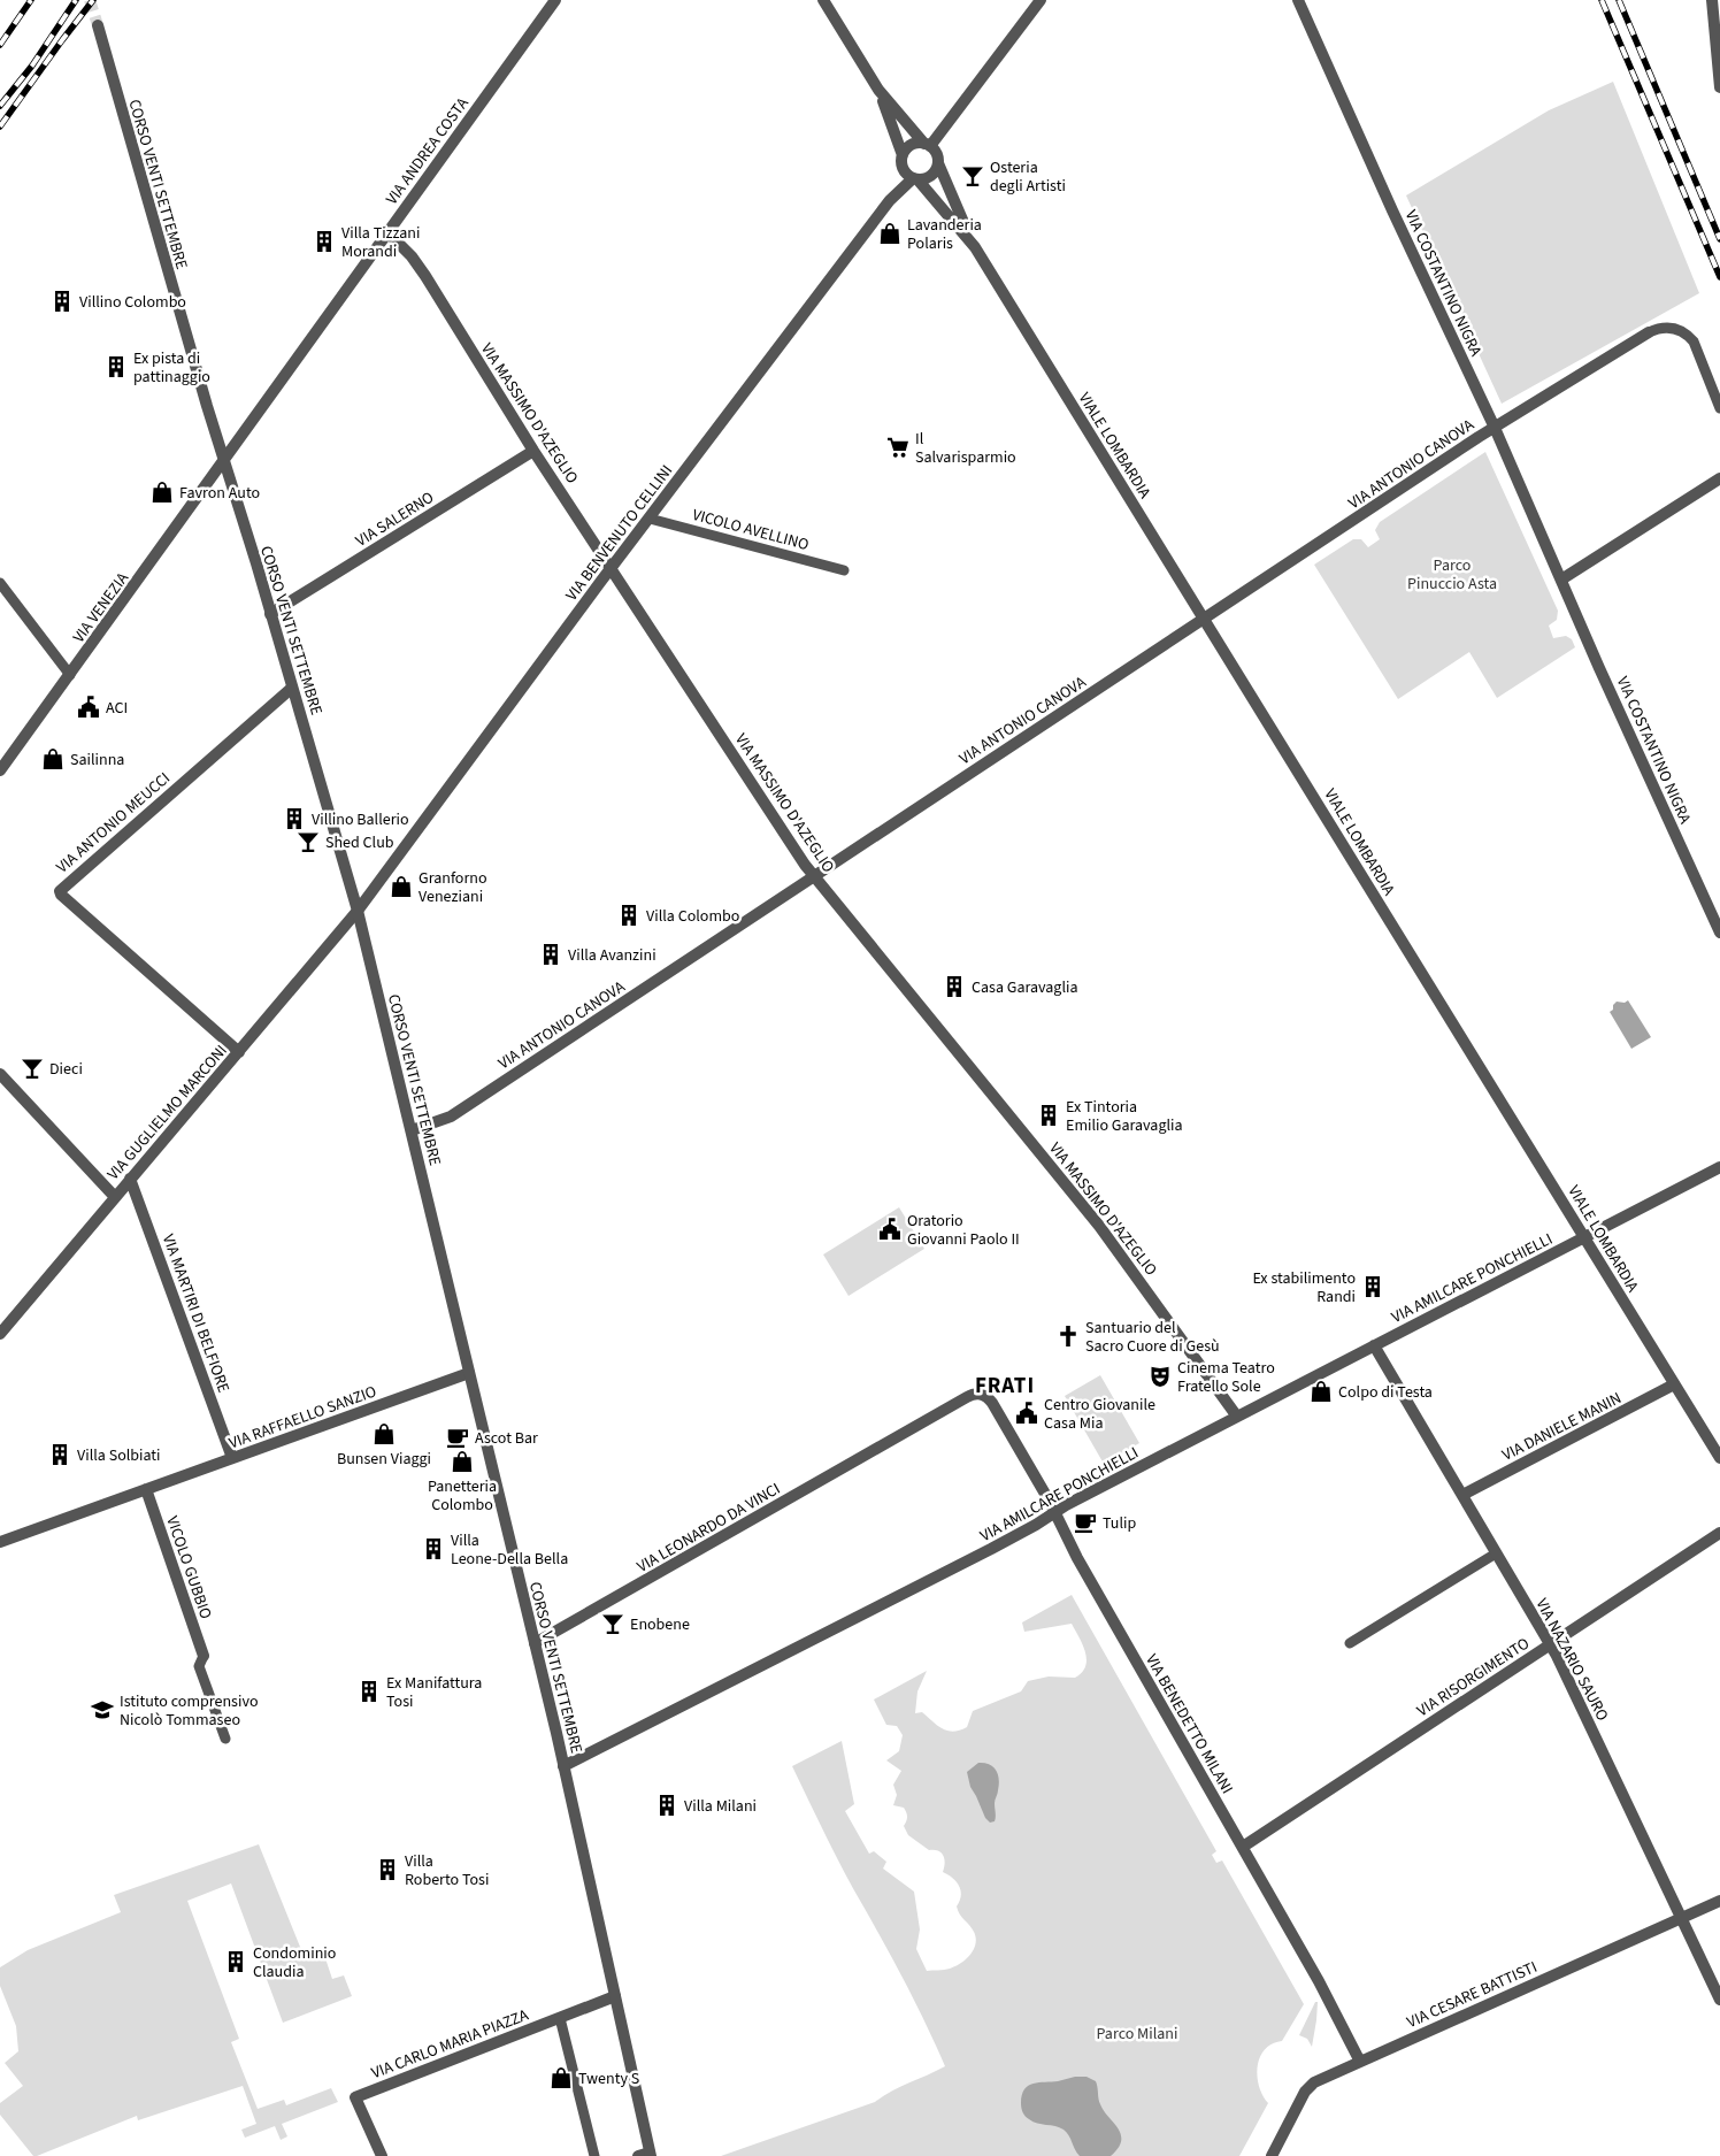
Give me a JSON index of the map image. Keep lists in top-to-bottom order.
{
  "streets": {
    "street": [
      "VIA ANDREA COSTA",
      "CORSO VENTI SETTEMBRE",
      "VIA COSTANTINO NIGRA",
      "VIA MASSIMO D'AZEGLIO",
      "VIALE LOMBARDIA",
      "VIA ANTONIO CANOVA",
      "VIA SALERNO",
      "VIA BENVENUTO CELLINI",
      "VIA VENEZIA",
      "VIA ANTONIO MEUCCI",
      "VIA GUGLIELMO MARCONI",
      "VIA AMILCARE PONCHIELLI",
      "VIA MARTIRI DI BELFIORE",
      "VIA RAFFAELLO SANZIO",
      "VIA DANIELE MANIN",
      "VIA LEONARDO DA VINCI",
      "VICOLO GUBBIO",
      "VIA NAZARIO SAURO",
      "VIA RISORGIMENTO",
      "VIA BENEDETTO MILANI",
      "VIA CESARE BATTISTI",
      "VIA CARLO MARIA PIAZZA"
    ],
    "lane": ["VICOLO AVELLINO"]
  },
  "crossings": [
    ["VIA ANDREA COSTA", "CORSO VENTI SETTEMBRE"],
    ["VIA ANDREA COSTA", "VIA MASSIMO D'AZEGLIO"],
    ["VIA ANDREA COSTA", "VIA VENEZIA"],
    ["CORSO VENTI SETTEMBRE", "VIA ANTONIO CANOVA"],
    ["CORSO VENTI SETTEMBRE", "VIA SALERNO"],
    ["CORSO VENTI SETTEMBRE", "VIA BENVENUTO CELLINI"],
    ["CORSO VENTI SETTEMBRE", "VIA VENEZIA"],
    ["CORSO VENTI SETTEMBRE", "VIA ANTONIO MEUCCI"],
    ["CORSO VENTI SETTEMBRE", "VIA GUGLIELMO MARCONI"],
    ["CORSO VENTI SETTEMBRE", "VIA AMILCARE PONCHIELLI"],
    ["CORSO VENTI SETTEMBRE", "VIA RAFFAELLO SANZIO"],
    ["CORSO VENTI SETTEMBRE", "VIA LEONARDO DA VINCI"],
    ["CORSO VENTI SETTEMBRE", "VIA CARLO MARIA PIAZZA"],
    ["VIA COSTANTINO NIGRA", "VIA ANTONIO CANOVA"],
    ["VIA MASSIMO D'AZEGLIO", "VIA ANTONIO CANOVA"],
    ["VIA MASSIMO D'AZEGLIO", "VIA SALERNO"],
    ["VIA MASSIMO D'AZEGLIO", "VIA BENVENUTO CELLINI"],
    ["VIA MASSIMO D'AZEGLIO", "VIA AMILCARE PONCHIELLI"],
    ["VIALE LOMBARDIA", "VIA ANTONIO CANOVA"],
    ["VIALE LOMBARDIA", "VIA BENVENUTO CELLINI"],
    ["VIALE LOMBARDIA", "VIA AMILCARE PONCHIELLI"],
    ["VIALE LOMBARDIA", "VIA DANIELE MANIN"],
    ["VICOLO AVELLINO", "VIA BENVENUTO CELLINI"],
    ["VIA BENVENUTO CELLINI", "VIA GUGLIELMO MARCONI"],
    ["VIA ANTONIO MEUCCI", "VIA GUGLIELMO MARCONI"],
    ["VIA GUGLIELMO MARCONI", "VIA MARTIRI DI BELFIORE"],
    ["VIA AMILCARE PONCHIELLI", "VIA NAZARIO SAURO"],
    ["VIA AMILCARE PONCHIELLI", "VIA BENEDETTO MILANI"],
    ["VIA MARTIRI DI BELFIORE", "VIA RAFFAELLO SANZIO"],
    ["VIA RAFFAELLO SANZIO", "VICOLO GUBBIO"],
    ["VIA DANIELE MANIN", "VIA NAZARIO SAURO"],
    ["VIA LEONARDO DA VINCI", "VIA BENEDETTO MILANI"],
    ["VIA NAZARIO SAURO", "VIA RISORGIMENTO"],
    ["VIA NAZARIO SAURO", "VIA CESARE BATTISTI"],
    ["VIA RISORGIMENTO", "VIA BENEDETTO MILANI"],
    ["VIA BENEDETTO MILANI", "VIA CESARE BATTISTI"]
  ],
  "districts": ["FRATI"],
  "parks": ["Parco Pinuccio Asta", "Parco Milani"],
  "places": {
    "bar": [
      "Osteria degli Artisti",
      "Shed Club",
      "Dieci",
      "Enobene"
    ],
    "shop": [
      "Lavanderia Polaris",
      "Favron Auto",
      "Sailinna",
      "Granforno Veneziani",
      "Colpo di Testa",
      "Bunsen Viaggi",
      "Panetteria Colombo",
      "Twenty S"
    ],
    "building": [
      "Villa Tizzani Morandi",
      "Villino Colombo",
      "Ex pista di pattinaggio",
      "Villino Ballerio",
      "Villa Colombo",
      "Villa Avanzini",
      "Casa Garavaglia",
      "Ex Tintoria Emilio Garavaglia",
      "Ex stabilimento Randi",
      "Villa Solbiati",
      "Villa Leone-Della Bella",
      "Ex Manifattura Tosi",
      "Villa Milani",
      "Villa Roberto Tosi",
      "Condominio Claudia"
    ],
    "supermarket": ["Il Salvarisparmio"],
    "public building": ["ACI", "Oratorio Giovanni Paolo II", "Centro Giovanile Casa Mia"],
    "church": ["Santuario del Sacro Cuore di Gesù"],
    "theatre": ["Cinema Teatro Fratello Sole"],
    "cafe": ["Ascot Bar", "Tulip"],
    "school or university": ["Istituto comprensivo Nicolò Tommaseo"]
  }
}
